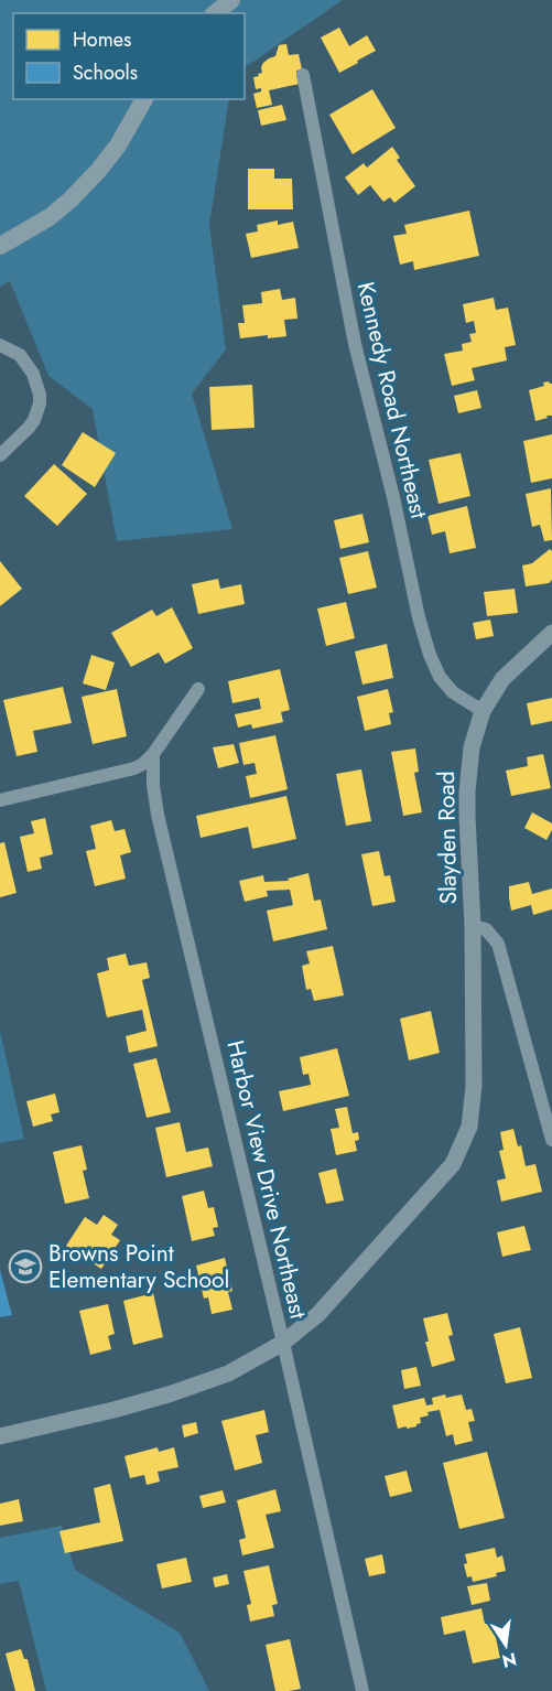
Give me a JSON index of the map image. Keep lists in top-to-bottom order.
{
  "streets": {
    "street": ["Kennedy Road Northeast", "Slayden Road", "Harbor View Drive Northeast"]
  },
  "crossings": [
    ["Kennedy Road Northeast", "Slayden Road"],
    ["Slayden Road", "Harbor View Drive Northeast"]
  ],
  "places": {
    "school or university": ["Browns Point Elementary School"]
  },
  "legend": ["Homes", "Schools"],
  "north": "bottom"
}
